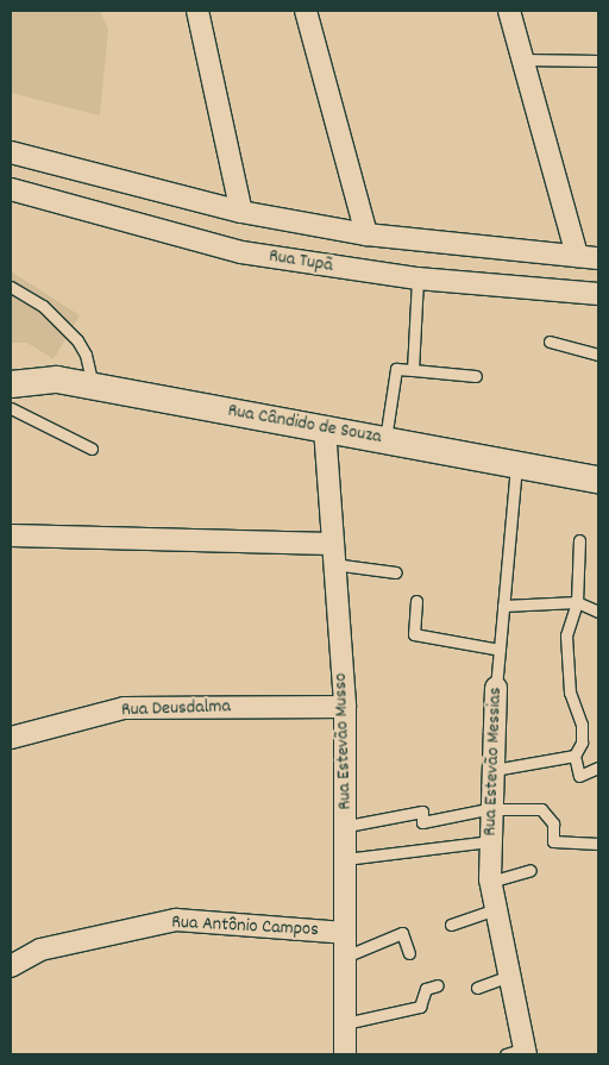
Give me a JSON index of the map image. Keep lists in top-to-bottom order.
{
  "streets": {
    "street": [
      "Rua Tupã",
      "Rua Cândido de Souza",
      "Rua Deusdalma",
      "Rua Estevão Musso",
      "Rua Estevão Messias",
      "Rua Antônio Campos"
    ]
  },
  "crossings": [
    ["Rua Cândido de Souza", "Rua Estevão Musso"],
    ["Rua Cândido de Souza", "Rua Estevão Messias"],
    ["Rua Deusdalma", "Rua Estevão Musso"],
    ["Rua Estevão Musso", "Rua Antônio Campos"]
  ]
}
